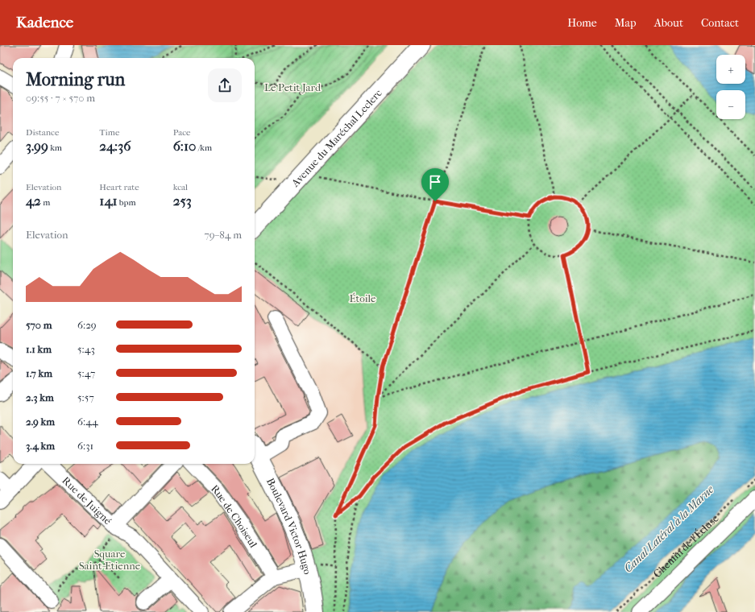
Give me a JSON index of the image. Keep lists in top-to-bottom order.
{
  "streets": {
    "main road": ["Avenue du Maréchal Leclerc", "Boulevard Victor Hugo"],
    "street": ["Rue de Juigné", "Rue de Choiseul", "Chemin de l'Écluse"]
  },
  "water": ["Canal Latéral à la Marne"],
  "parks": ["Le Petit Jard", "Étoile", "Square Saint-Etienne"],
  "page": {
    "header": "Kadence",
    "nav": [
      "Home",
      "Map",
      "About",
      "Contact"
    ],
    "map_buttons": ["+", "−"],
    "heading": ["Morning run", "09:55 · 7 × 570 m"],
    "stats": [
      ["Distance", "3.99 km"],
      ["Time", "24:36"],
      ["Pace", "6:10 /km"],
      ["Elevation", "42 m"],
      ["Heart rate", "141 bpm"],
      ["kcal", "253"]
    ],
    "chart": ["Elevation", "79–84 m"],
    "list": [
      {
        "name": "570 m",
        "note": "6:29"
      },
      {
        "name": "1.1 km",
        "note": "5:43"
      },
      {
        "name": "1.7 km",
        "note": "5:47"
      },
      {
        "name": "2.3 km",
        "note": "5:57"
      },
      {
        "name": "2.9 km",
        "note": "6:44"
      },
      {
        "name": "3.4 km",
        "note": "6:31"
      }
    ]
  }
}
